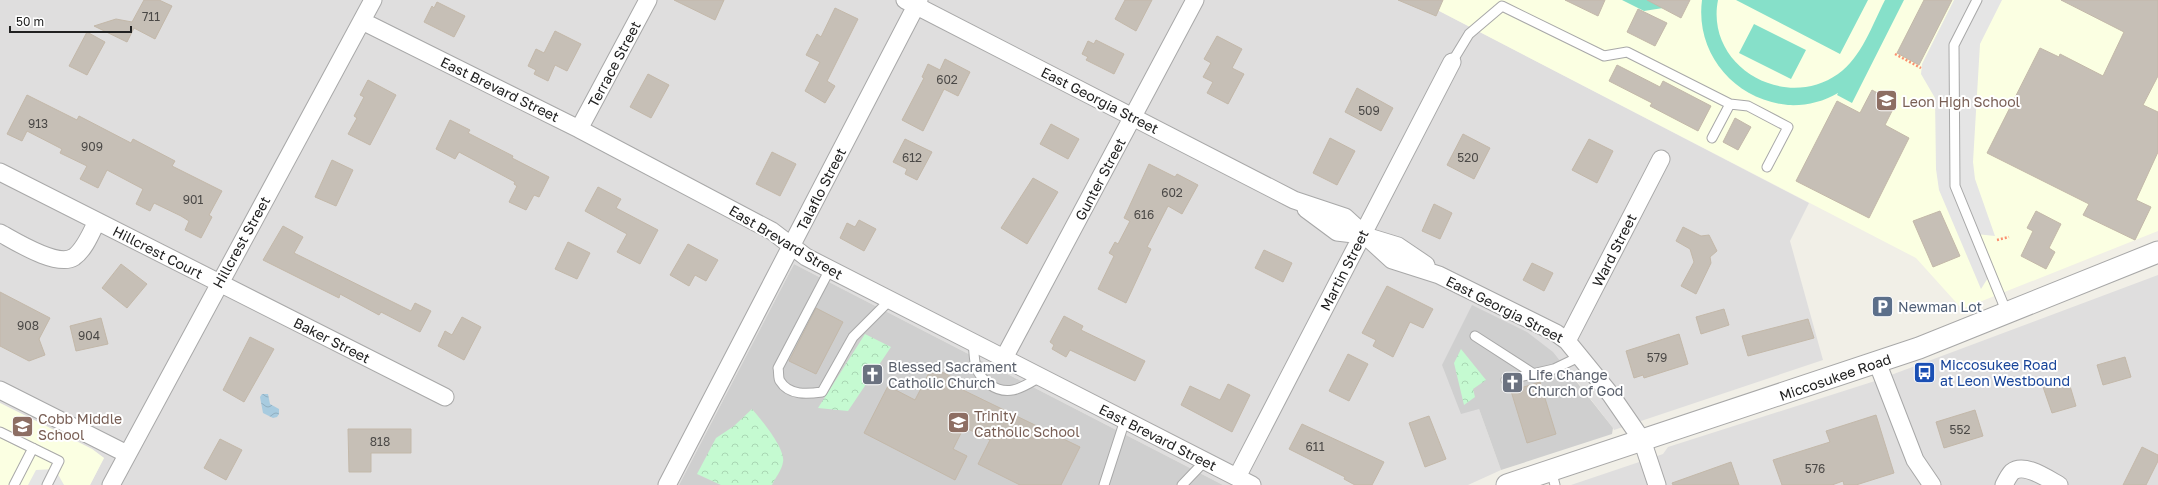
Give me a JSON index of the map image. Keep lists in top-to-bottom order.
{
  "streets": {
    "street": [
      "Terrace Street",
      "East Brevard Street",
      "East Georgia Street",
      "Gunter Street",
      "Talaflo Street",
      "Hillcrest Street",
      "Ward Street",
      "Hillcrest Court",
      "Martin Street",
      "Baker Street",
      "Miccosukee Road"
    ]
  },
  "crossings": [
    ["Terrace Street", "East Brevard Street"],
    ["East Brevard Street", "Gunter Street"],
    ["East Brevard Street", "Talaflo Street"],
    ["East Brevard Street", "Hillcrest Street"],
    ["East Brevard Street", "Martin Street"],
    ["East Georgia Street", "Gunter Street"],
    ["East Georgia Street", "Talaflo Street"],
    ["East Georgia Street", "Ward Street"],
    ["East Georgia Street", "Martin Street"],
    ["East Georgia Street", "Miccosukee Road"],
    ["Hillcrest Street", "Hillcrest Court"],
    ["Hillcrest Street", "Baker Street"],
    ["Hillcrest Court", "Baker Street"]
  ],
  "places": {
    "school or university": ["Leon High School", "Trinity Catholic School", "Cobb Middle School"],
    "parking": ["Newman Lot"],
    "bus stop": ["Miccosukee Road at Leon Westbound"],
    "church": ["Blessed Sacrament Catholic Church", "Life Change Church of God"]
  },
  "house_numbers": [
    "711",
    "602",
    "509",
    "913",
    "909",
    "612",
    "520",
    "602",
    "901",
    "616",
    "908",
    "904",
    "579",
    "552",
    "818",
    "611",
    "576"
  ],
  "scale_bar": "50 m"
}
